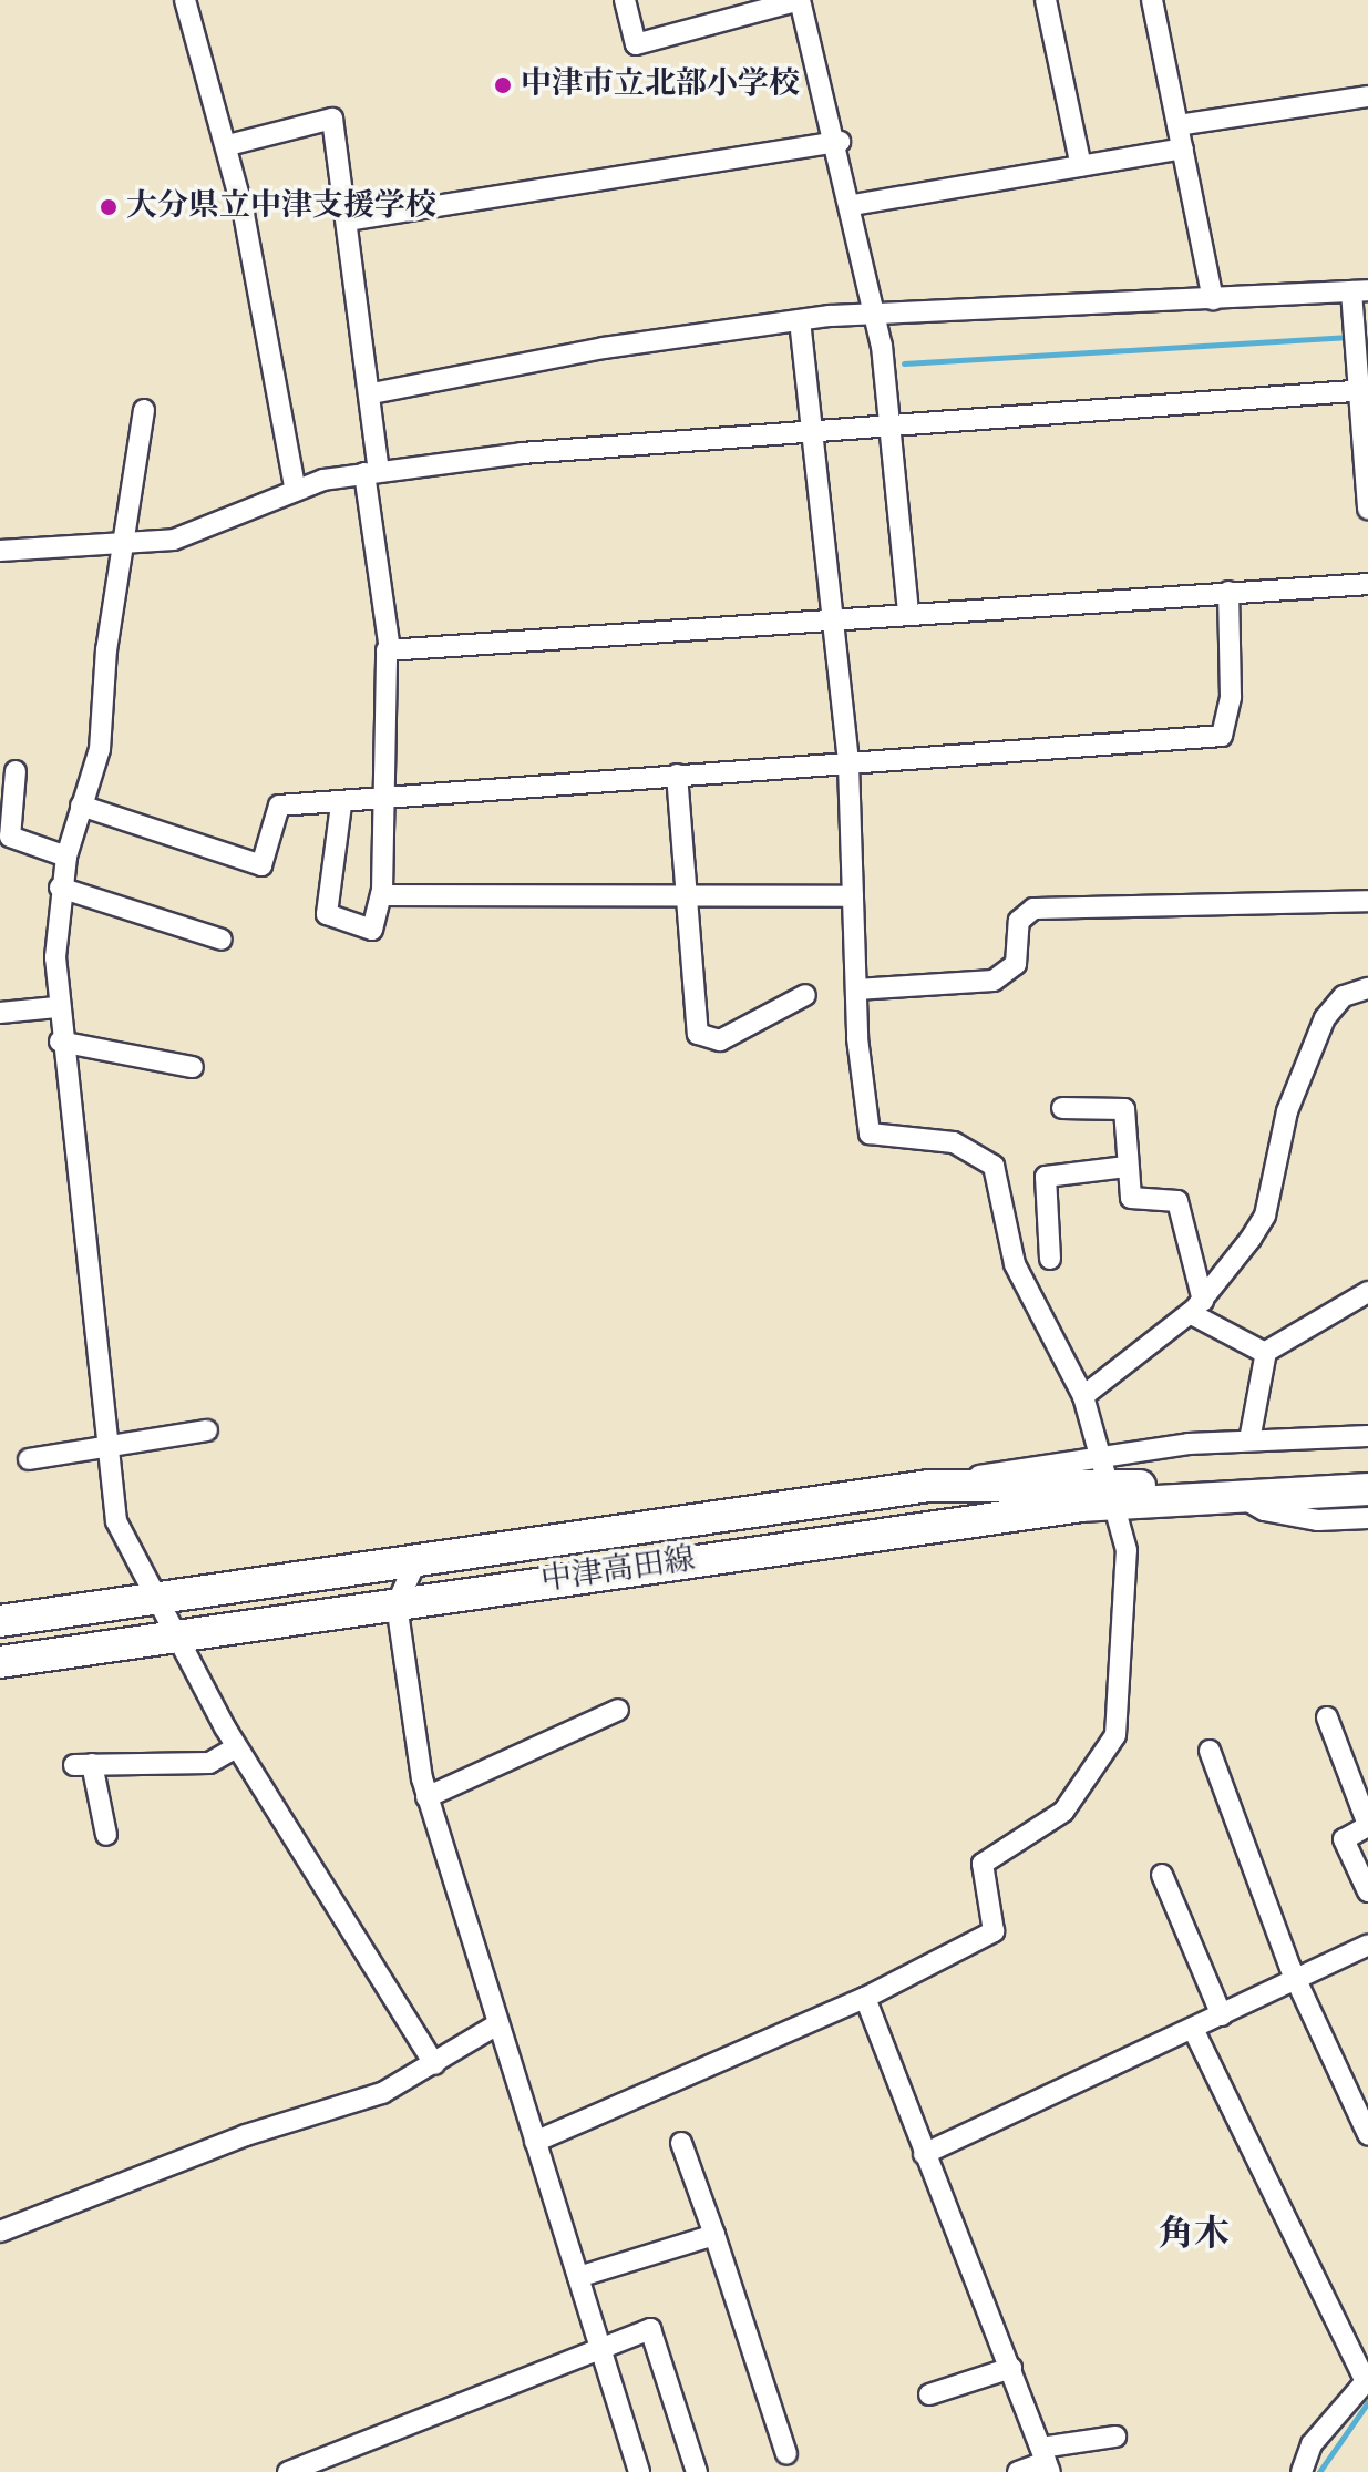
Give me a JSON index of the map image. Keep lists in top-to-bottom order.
{
  "streets": {
    "main road": ["中津高田線"]
  },
  "districts": ["角木"],
  "places": ["中津市立北部小学校", "大分県立中津支援学校"]
}
